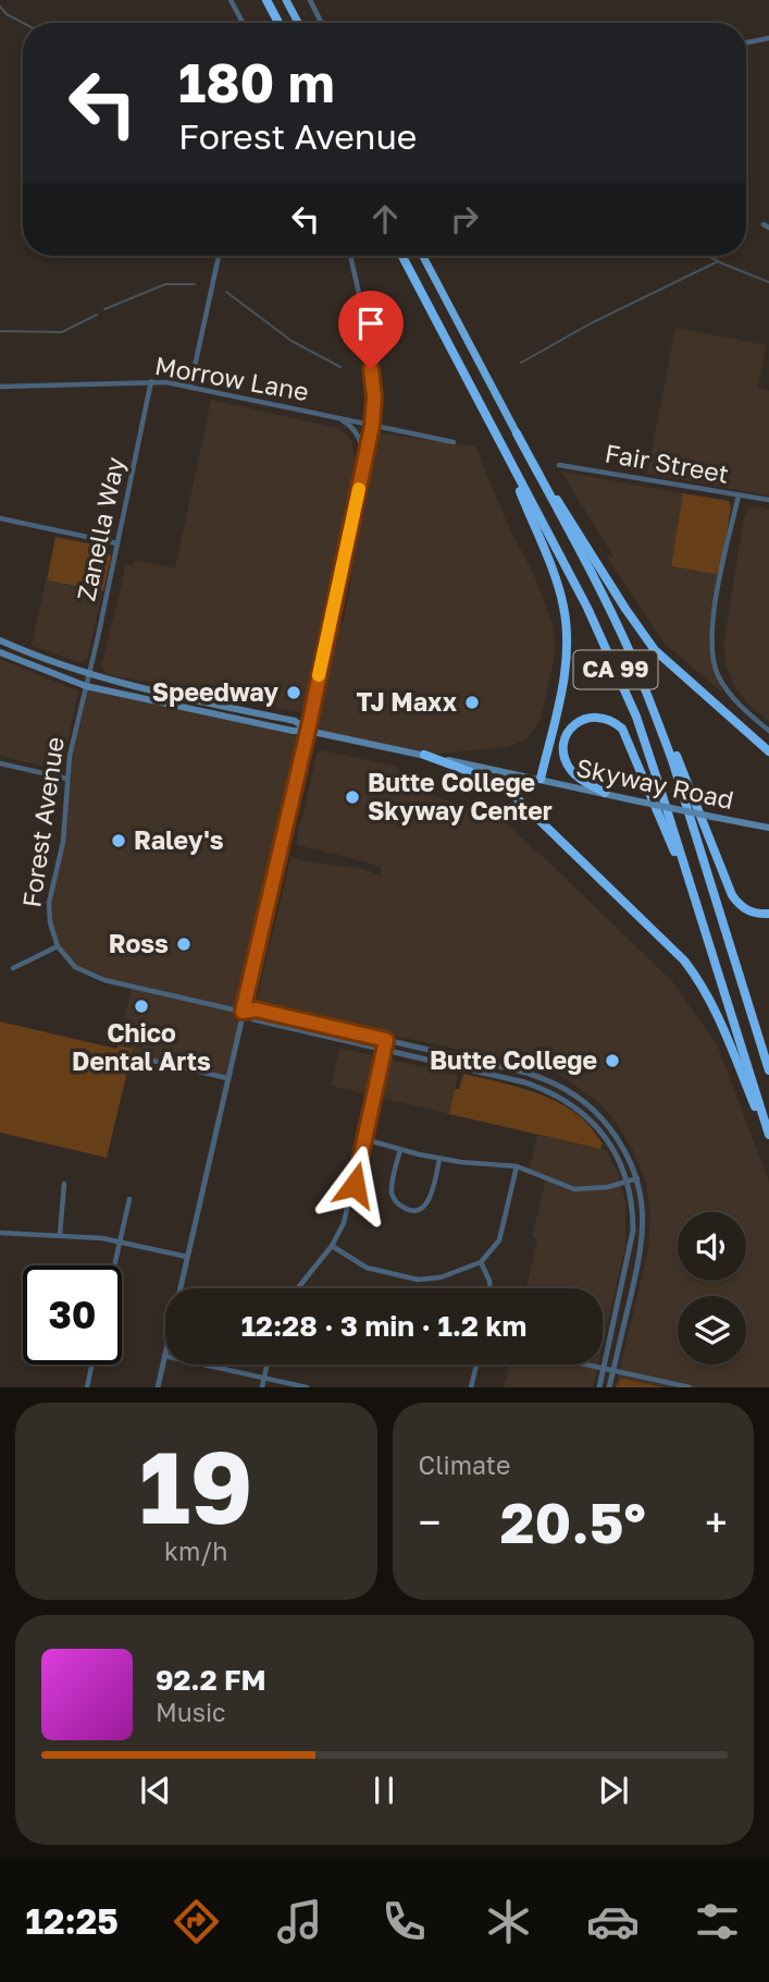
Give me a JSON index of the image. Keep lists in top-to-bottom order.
{
  "streets": {
    "highway": ["CA 99"],
    "main road": ["Skyway Road"],
    "street": [
      "Morrow Lane",
      "Fair Street",
      "Zanella Way",
      "Forest Avenue"
    ]
  },
  "crossings": [
    ["Morrow Lane", "Zanella Way"],
    ["Zanella Way", "Skyway Road"],
    ["Zanella Way", "Forest Avenue"],
    ["Skyway Road", "Forest Avenue"]
  ],
  "places": [
    "Speedway",
    "TJ Maxx",
    "Butte College Skyway Center",
    "Raley's",
    "Ross",
    "Chico Dental Arts",
    "Butte College"
  ],
  "page": {
    "turn": ["180 m", "Forest Avenue"],
    "limit": "30",
    "trip": "12:28 · 3 min · 1.2 km",
    "tile": [
      ["19", "km/h"],
      "Climate"
    ],
    "heat": ["−", "20.5°", "+"],
    "song": ["92.2 FM", "Music"],
    "tabs": "12:25"
  }
}
